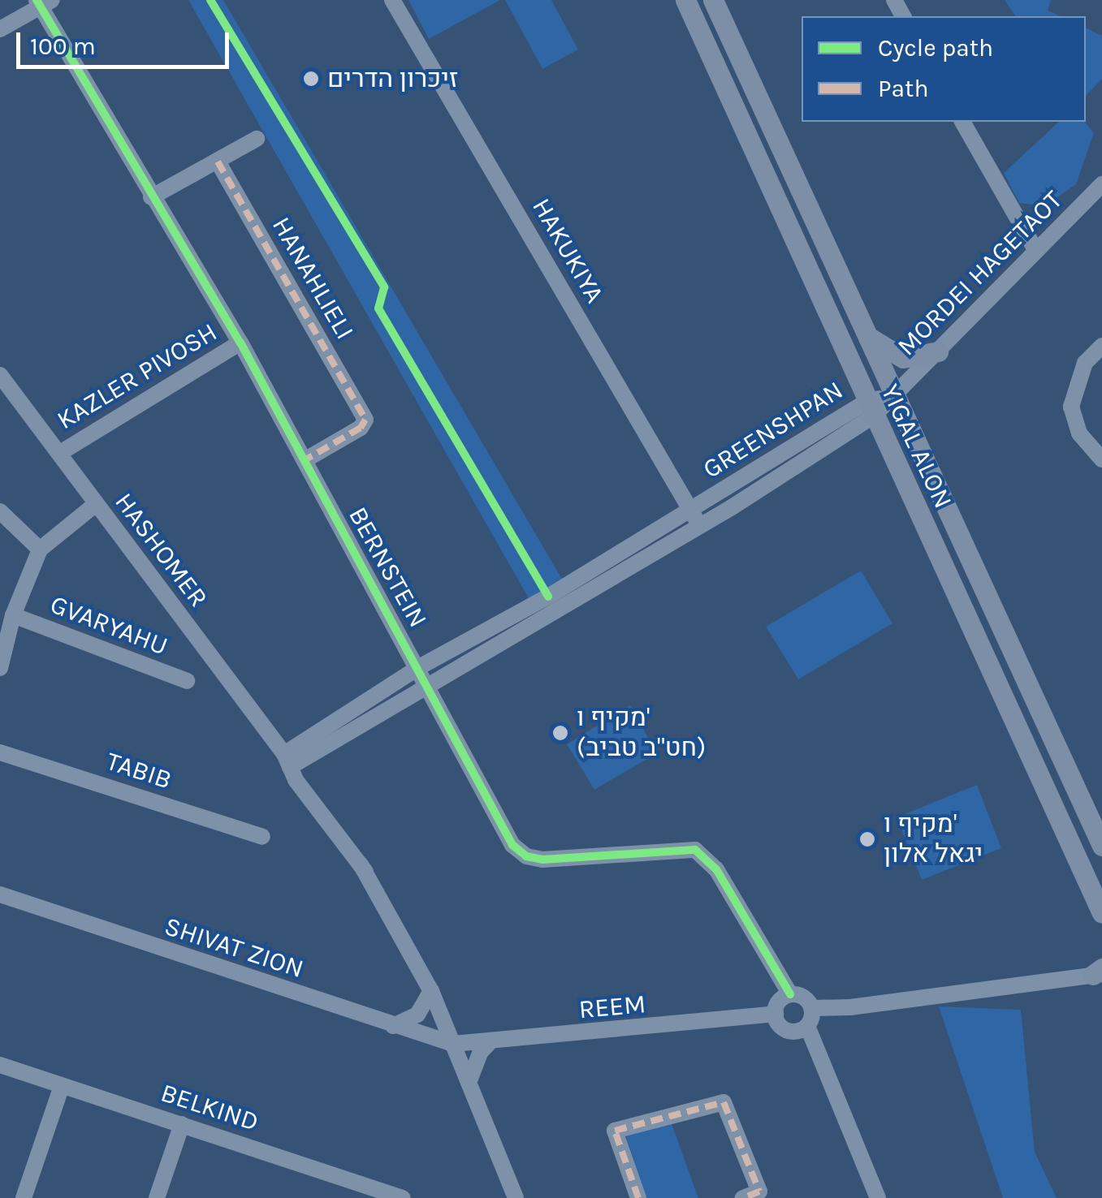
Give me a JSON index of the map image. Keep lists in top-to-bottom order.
{
  "streets": {
    "main road": ["YIGAL ALON"],
    "street": [
      "HAKUKIYA",
      "MORDEI HAGETAOT",
      "HANAHLIELI",
      "KAZLER PIVOSH",
      "GREENSHPAN",
      "HASHOMER",
      "BERNSTEIN",
      "GVARYAHU",
      "TABIB",
      "SHIVAT ZION",
      "REEM",
      "BELKIND"
    ]
  },
  "crossings": [
    ["HAKUKIYA", "GREENSHPAN"],
    ["MORDEI HAGETAOT", "GREENSHPAN"],
    ["MORDEI HAGETAOT", "YIGAL ALON"],
    ["HANAHLIELI", "BERNSTEIN"],
    ["KAZLER PIVOSH", "HASHOMER"],
    ["KAZLER PIVOSH", "BERNSTEIN"],
    ["GREENSHPAN", "YIGAL ALON"],
    ["GREENSHPAN", "HASHOMER"],
    ["GREENSHPAN", "BERNSTEIN"],
    ["HASHOMER", "SHIVAT ZION"],
    ["HASHOMER", "REEM"],
    ["BERNSTEIN", "REEM"],
    ["SHIVAT ZION", "REEM"]
  ],
  "places": ["זיכרון הדרים", "מקיף ו' (חט\"ב טביב)", "מקיף ו' יגאל אלון"],
  "legend": ["Cycle path", "Path"],
  "scale_bar": "100 m"
}
